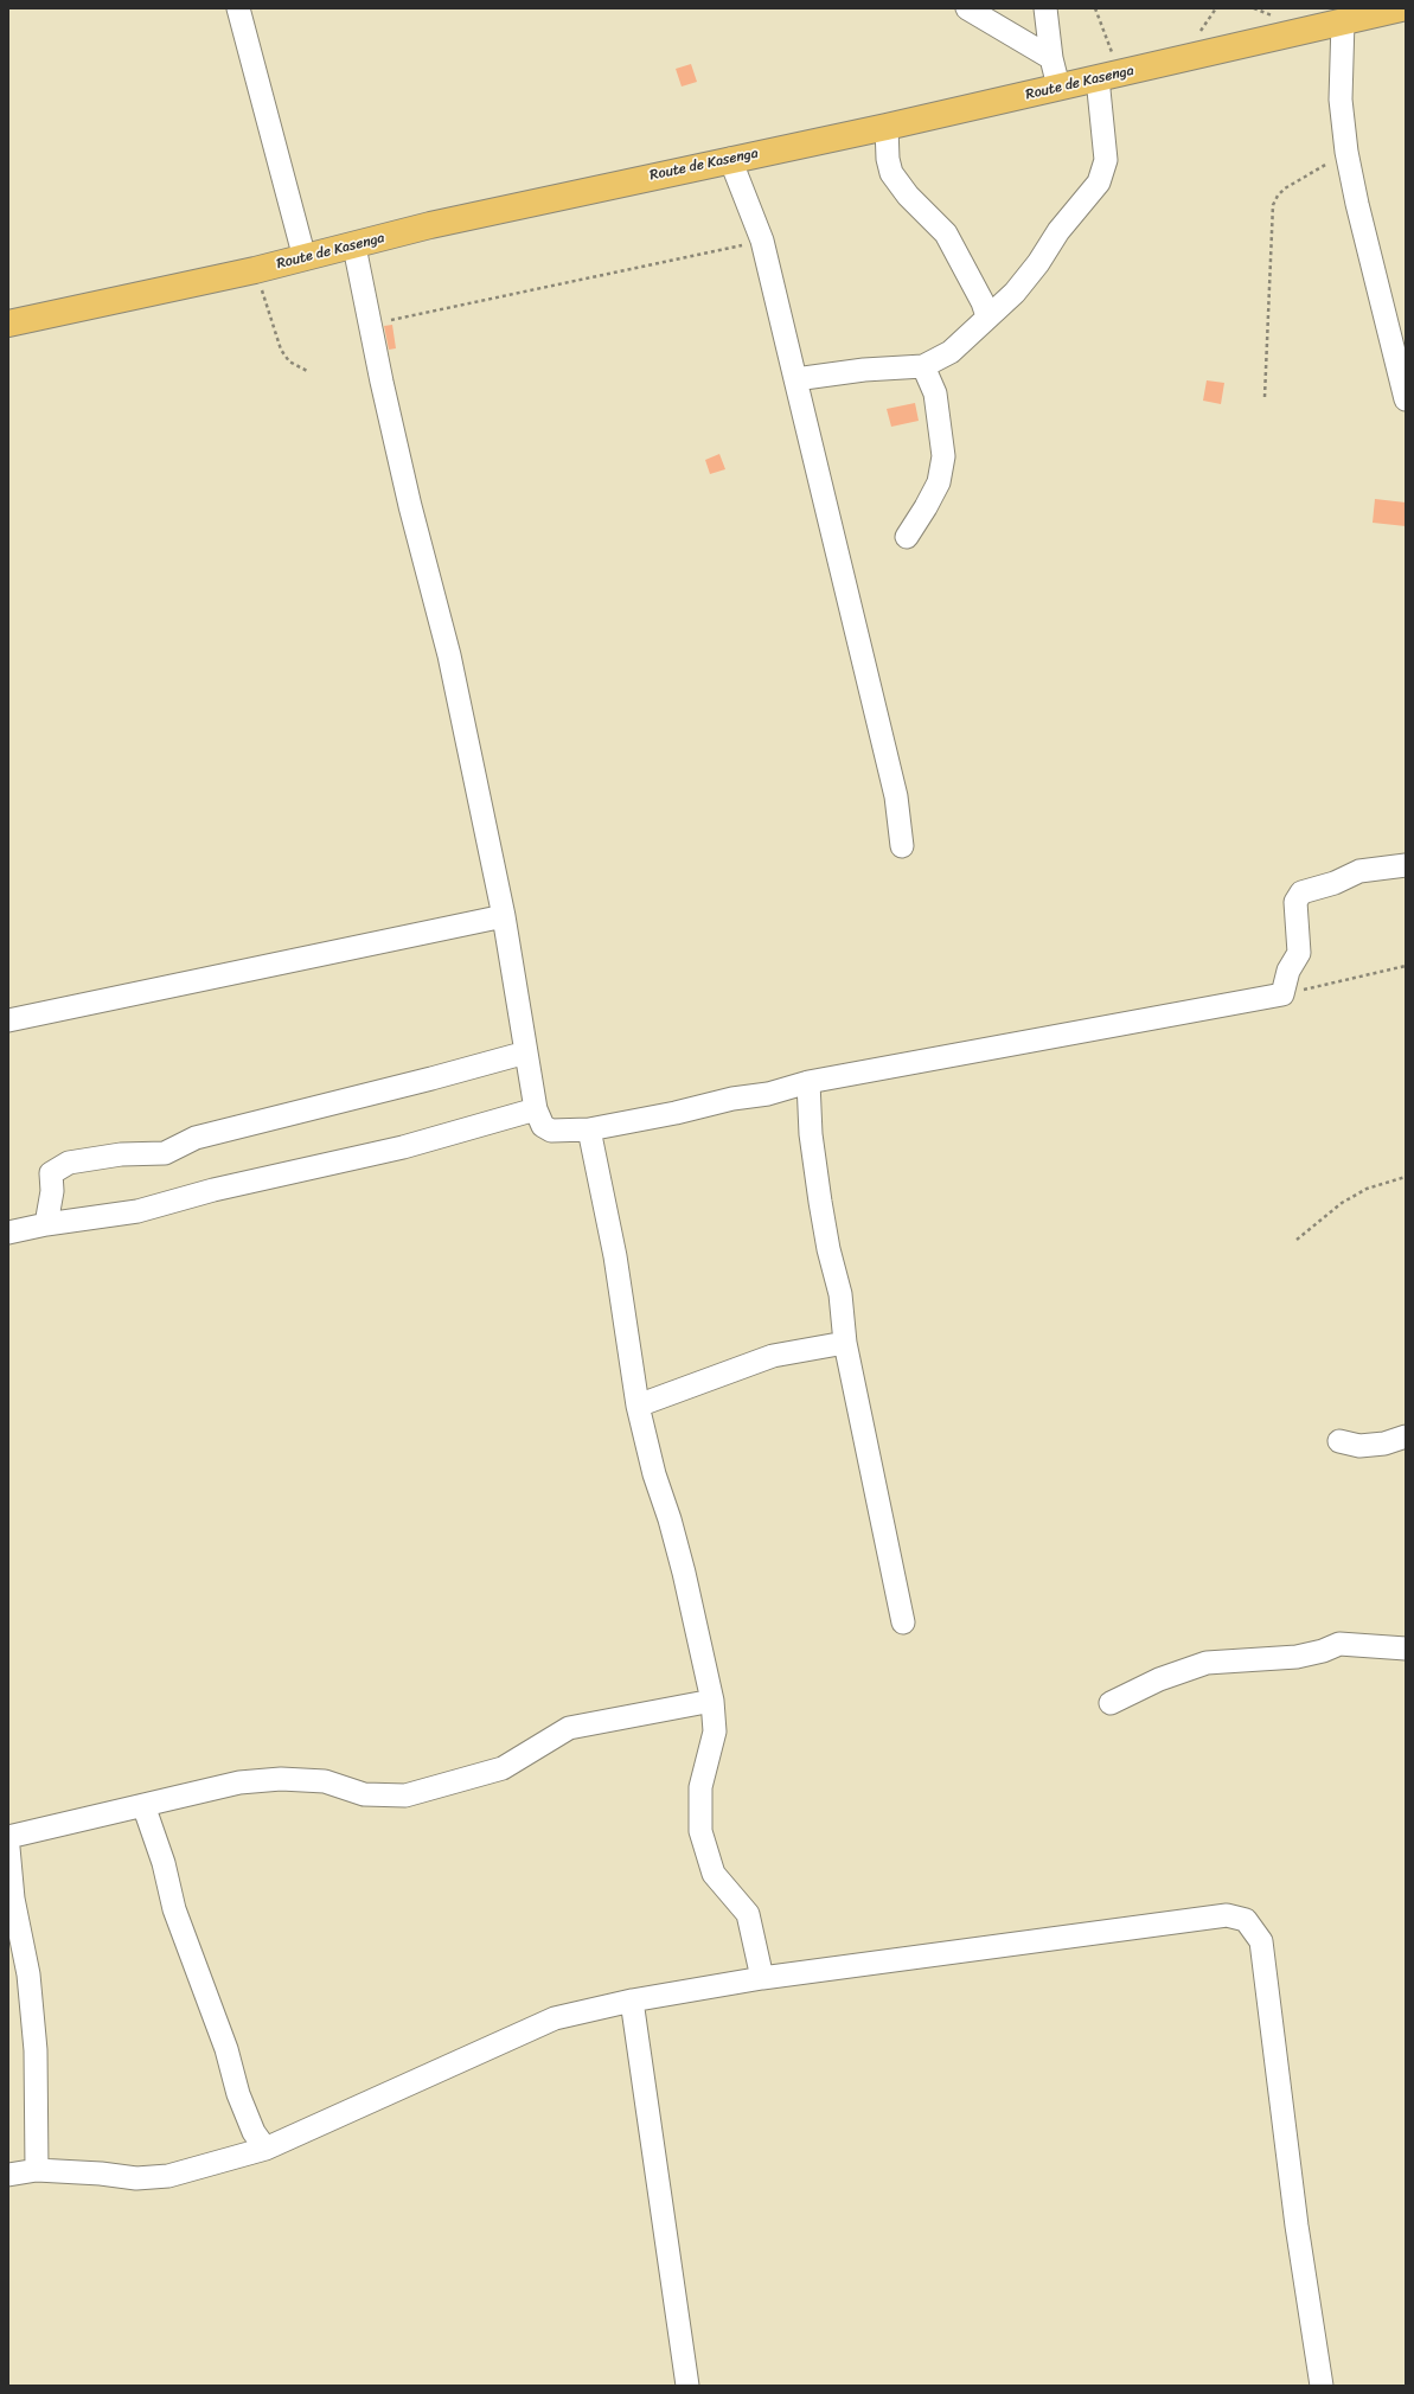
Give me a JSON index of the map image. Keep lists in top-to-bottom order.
{
  "streets": {
    "highway": ["Route de Kasenga"]
  }
}
